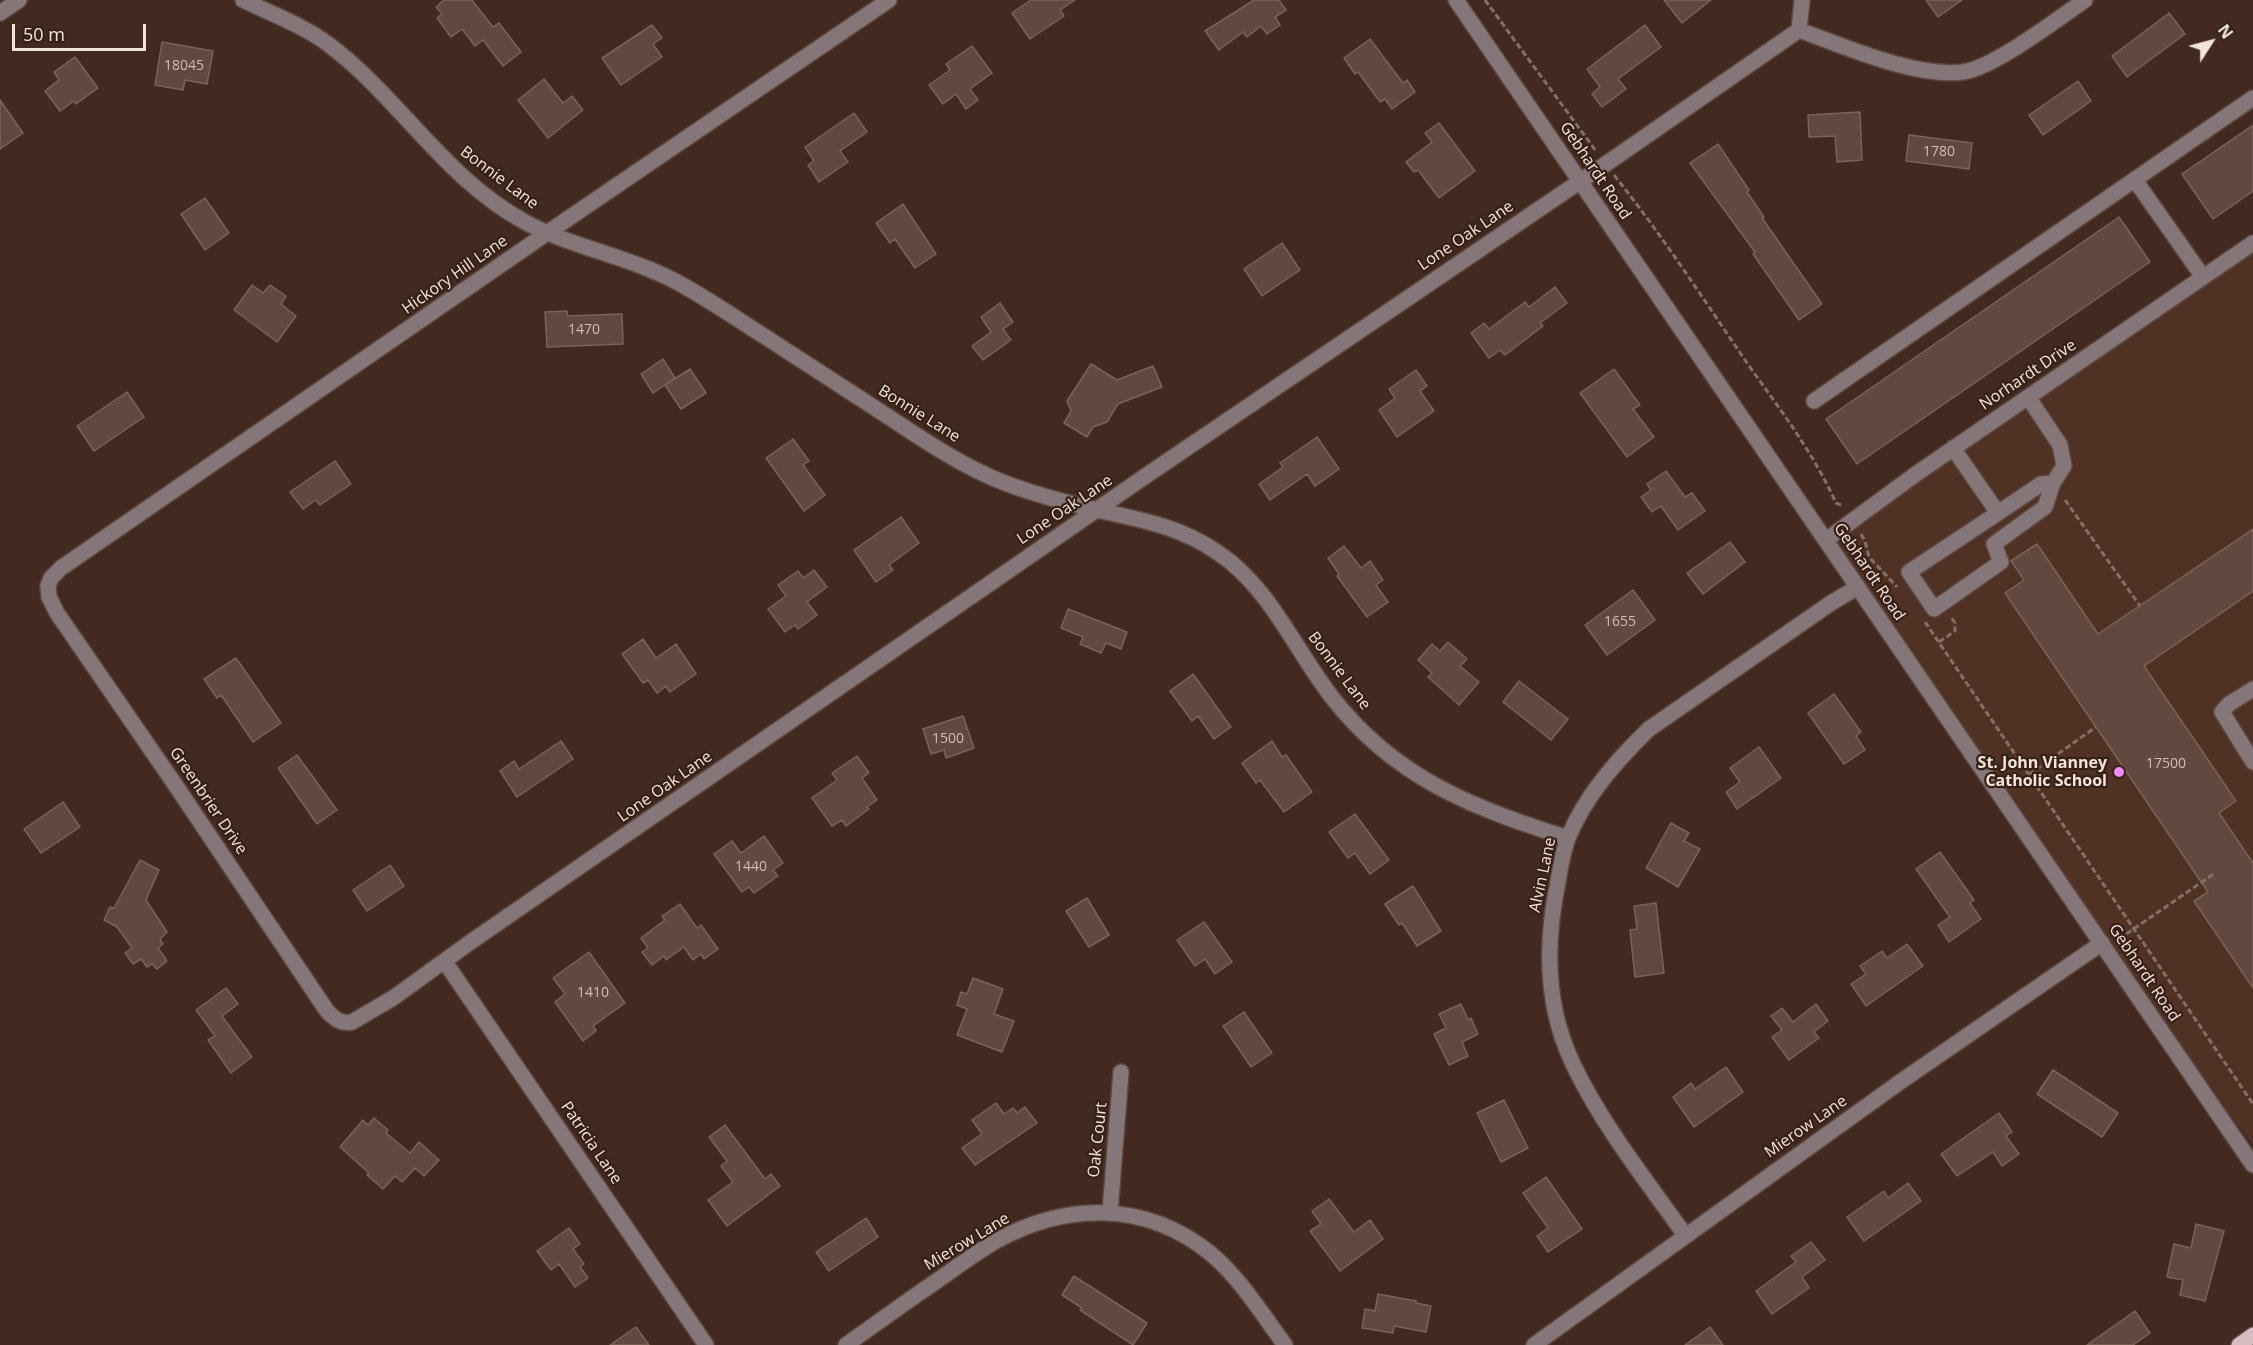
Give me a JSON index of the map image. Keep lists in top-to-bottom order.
{
  "streets": {
    "street": [
      "Gebhardt Road",
      "Bonnie Lane",
      "Lone Oak Lane",
      "Hickory Hill Lane",
      "Norhardt Drive",
      "Greenbrier Drive",
      "Alvin Lane",
      "Mierow Lane",
      "Oak Court",
      "Patricia Lane"
    ]
  },
  "crossings": [
    ["Gebhardt Road", "Lone Oak Lane"],
    ["Gebhardt Road", "Norhardt Drive"],
    ["Gebhardt Road", "Alvin Lane"],
    ["Gebhardt Road", "Mierow Lane"],
    ["Bonnie Lane", "Lone Oak Lane"],
    ["Bonnie Lane", "Hickory Hill Lane"],
    ["Bonnie Lane", "Alvin Lane"],
    ["Lone Oak Lane", "Greenbrier Drive"],
    ["Lone Oak Lane", "Patricia Lane"],
    ["Hickory Hill Lane", "Greenbrier Drive"],
    ["Alvin Lane", "Mierow Lane"],
    ["Mierow Lane", "Oak Court"]
  ],
  "places": ["St. John Vianney Catholic School"],
  "house_numbers": [
    "18045",
    "1780",
    "1470",
    "1655",
    "1500",
    "17500",
    "1440",
    "1410"
  ],
  "scale_bar": "50 m",
  "north": "top right"
}
